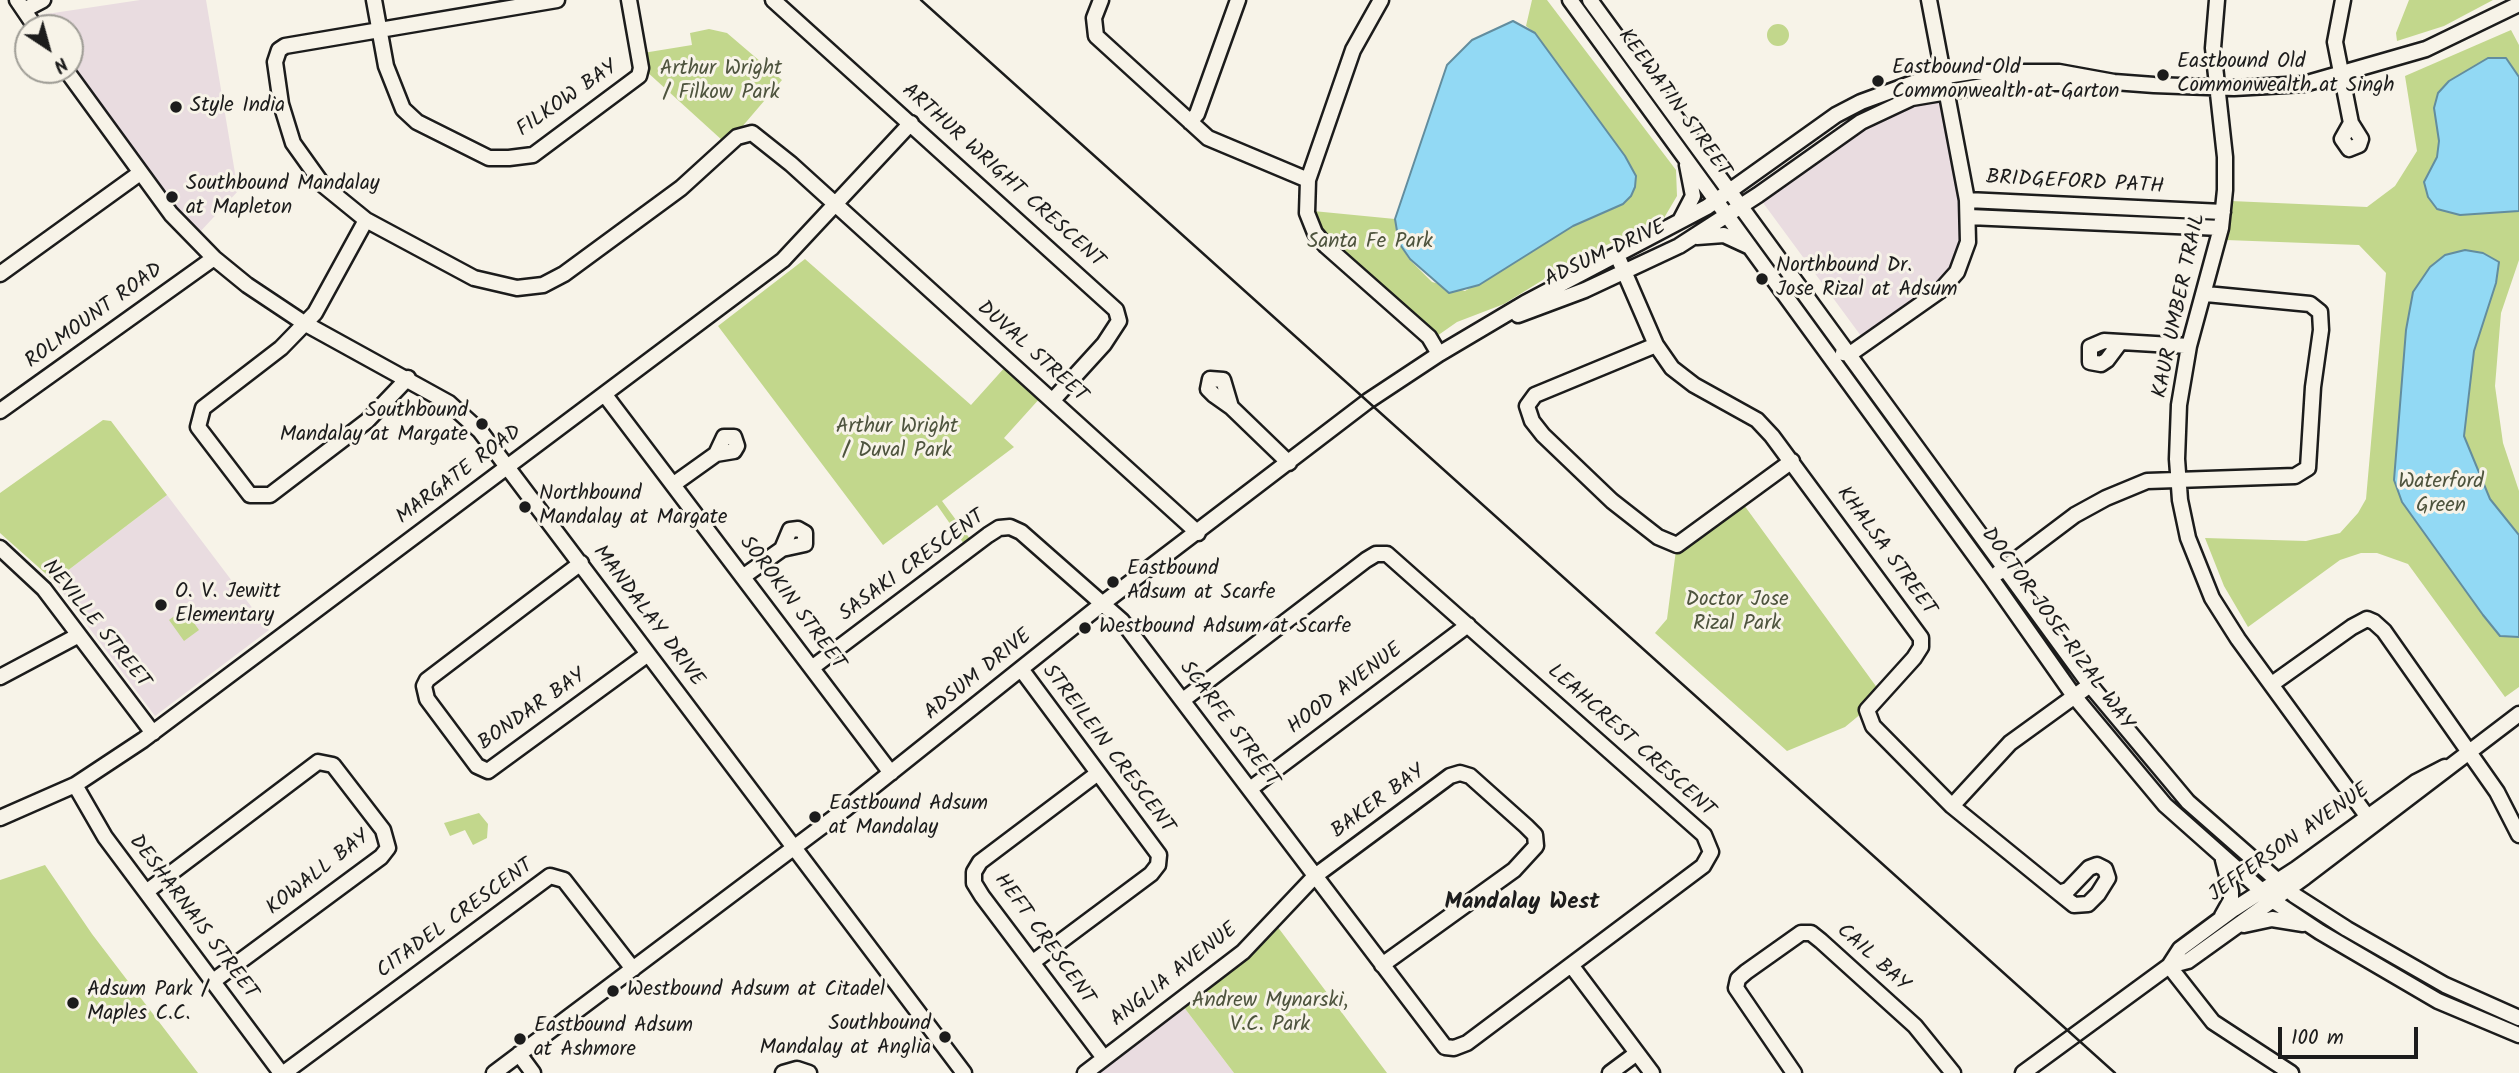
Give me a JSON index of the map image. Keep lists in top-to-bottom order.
{
  "streets": {
    "street": [
      "FILKOW BAY",
      "KEEWATIN STREET",
      "ARTHUR WRIGHT CRESCENT",
      "BRIDGEFORD PATH",
      "ADSUM DRIVE",
      "KAUR UMBER TRAIL",
      "ROLMOUNT ROAD",
      "DUVAL STREET",
      "MARGATE ROAD",
      "KHALSA STREET",
      "SASAKI CRESCENT",
      "SOROKIN STREET",
      "MANDALAY DRIVE",
      "NEVILLE STREET",
      "DOCTOR JOSE RIZAL WAY",
      "HOOD AVENUE",
      "BONDAR BAY",
      "SCARFE STREET",
      "LEAHCREST CRESCENT",
      "STREILEIN CRESCENT",
      "BAKER BAY",
      "JEFFERSON AVENUE",
      "KOWALL BAY",
      "DESHARNAIS STREET",
      "CITADEL CRESCENT",
      "HEFT CRESCENT",
      "CAIL BAY",
      "ANGLIA AVENUE"
    ]
  },
  "crossings": [
    ["KEEWATIN STREET", "ADSUM DRIVE"],
    ["KEEWATIN STREET", "DOCTOR JOSE RIZAL WAY"],
    ["ARTHUR WRIGHT CRESCENT", "DUVAL STREET"],
    ["ARTHUR WRIGHT CRESCENT", "MARGATE ROAD"],
    ["BRIDGEFORD PATH", "KAUR UMBER TRAIL"],
    ["ADSUM DRIVE", "DUVAL STREET"],
    ["ADSUM DRIVE", "KHALSA STREET"],
    ["ADSUM DRIVE", "SASAKI CRESCENT"],
    ["ADSUM DRIVE", "SOROKIN STREET"],
    ["ADSUM DRIVE", "MANDALAY DRIVE"],
    ["ADSUM DRIVE", "DOCTOR JOSE RIZAL WAY"],
    ["ADSUM DRIVE", "SCARFE STREET"],
    ["ADSUM DRIVE", "STREILEIN CRESCENT"],
    ["ADSUM DRIVE", "CITADEL CRESCENT"],
    ["KAUR UMBER TRAIL", "JEFFERSON AVENUE"],
    ["ROLMOUNT ROAD", "MANDALAY DRIVE"],
    ["DUVAL STREET", "MARGATE ROAD"],
    ["MARGATE ROAD", "SOROKIN STREET"],
    ["MARGATE ROAD", "MANDALAY DRIVE"],
    ["MARGATE ROAD", "NEVILLE STREET"],
    ["MARGATE ROAD", "DESHARNAIS STREET"],
    ["SASAKI CRESCENT", "SOROKIN STREET"],
    ["SASAKI CRESCENT", "SCARFE STREET"],
    ["MANDALAY DRIVE", "BONDAR BAY"],
    ["DOCTOR JOSE RIZAL WAY", "JEFFERSON AVENUE"],
    ["HOOD AVENUE", "SCARFE STREET"],
    ["HOOD AVENUE", "LEAHCREST CRESCENT"],
    ["SCARFE STREET", "LEAHCREST CRESCENT"],
    ["SCARFE STREET", "BAKER BAY"],
    ["SCARFE STREET", "ANGLIA AVENUE"],
    ["LEAHCREST CRESCENT", "BAKER BAY"],
    ["LEAHCREST CRESCENT", "ANGLIA AVENUE"],
    ["STREILEIN CRESCENT", "HEFT CRESCENT"],
    ["BAKER BAY", "ANGLIA AVENUE"],
    ["KOWALL BAY", "DESHARNAIS STREET"],
    ["DESHARNAIS STREET", "CITADEL CRESCENT"],
    ["HEFT CRESCENT", "ANGLIA AVENUE"]
  ],
  "districts": ["Mandalay West"],
  "parks": [
    "Arthur Wright / Filkow Park",
    "Santa Fe Park",
    "Arthur Wright / Duval Park",
    "Waterford Green",
    "Doctor Jose Rizal Park",
    "Andrew Mynarski, V.C. Park"
  ],
  "places": [
    "Eastbound Old Commonwealth at Singh",
    "Eastbound Old Commonwealth at Garton",
    "Style India",
    "Southbound Mandalay at Mapleton",
    "Northbound Dr. Jose Rizal at Adsum",
    "Southbound Mandalay at Margate",
    "Northbound Mandalay at Margate",
    "Eastbound Adsum at Scarfe",
    "O. V. Jewitt Elementary",
    "Westbound Adsum at Scarfe",
    "Eastbound Adsum at Mandalay",
    "Westbound Adsum at Citadel",
    "Adsum Park / Maples C.C.",
    "Southbound Mandalay at Anglia",
    "Eastbound Adsum at Ashmore"
  ],
  "scale_bar": "100 m",
  "north": "bottom right"
}
